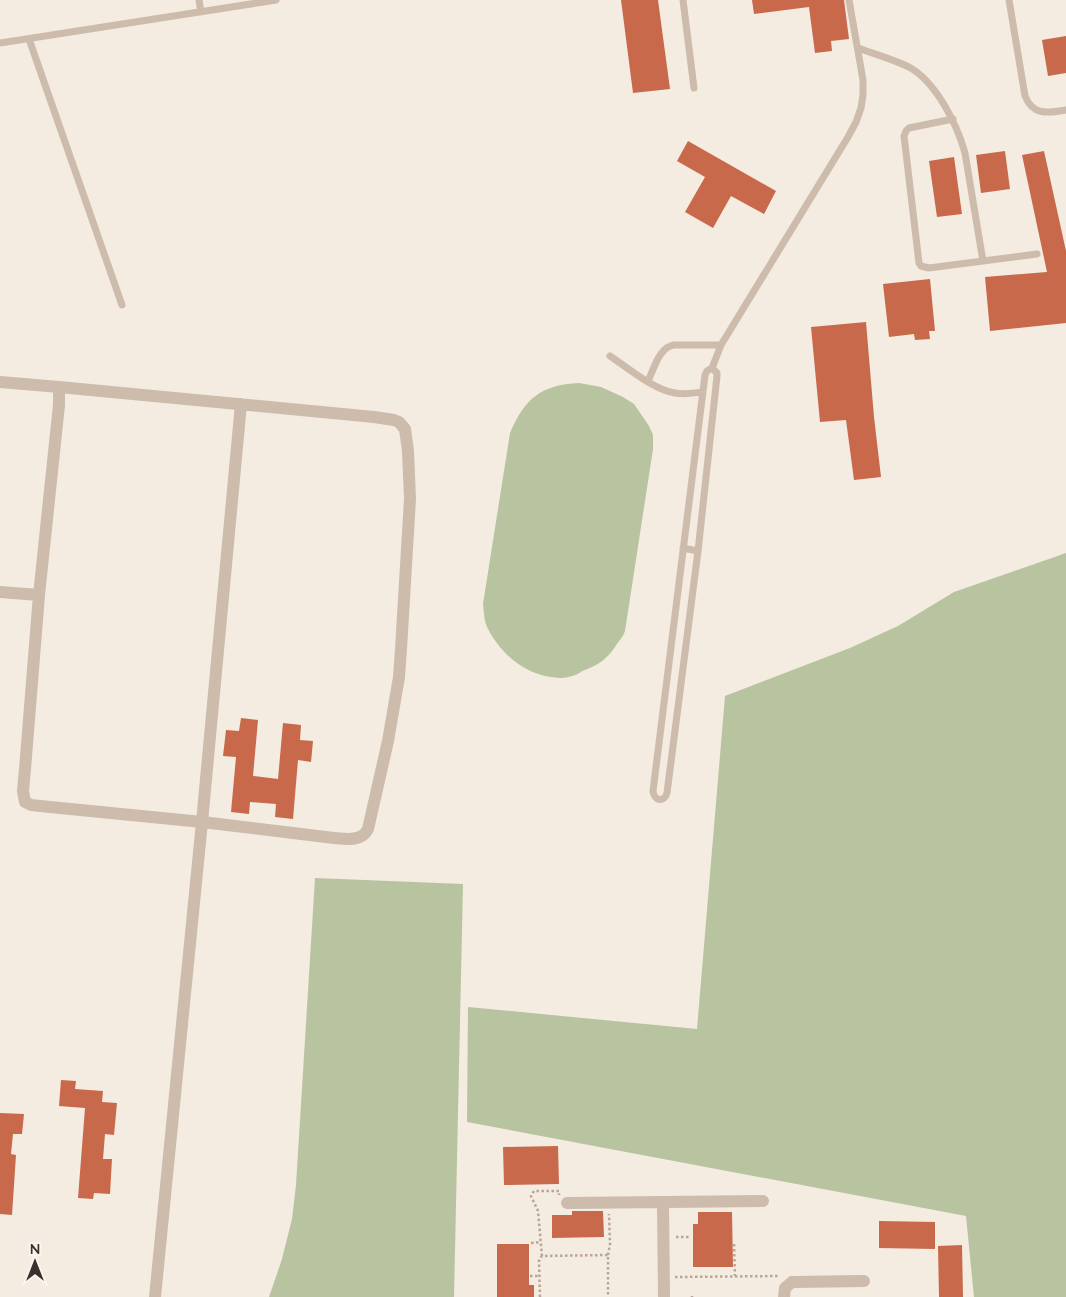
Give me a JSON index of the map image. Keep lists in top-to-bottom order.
{
  "north": "top"
}
